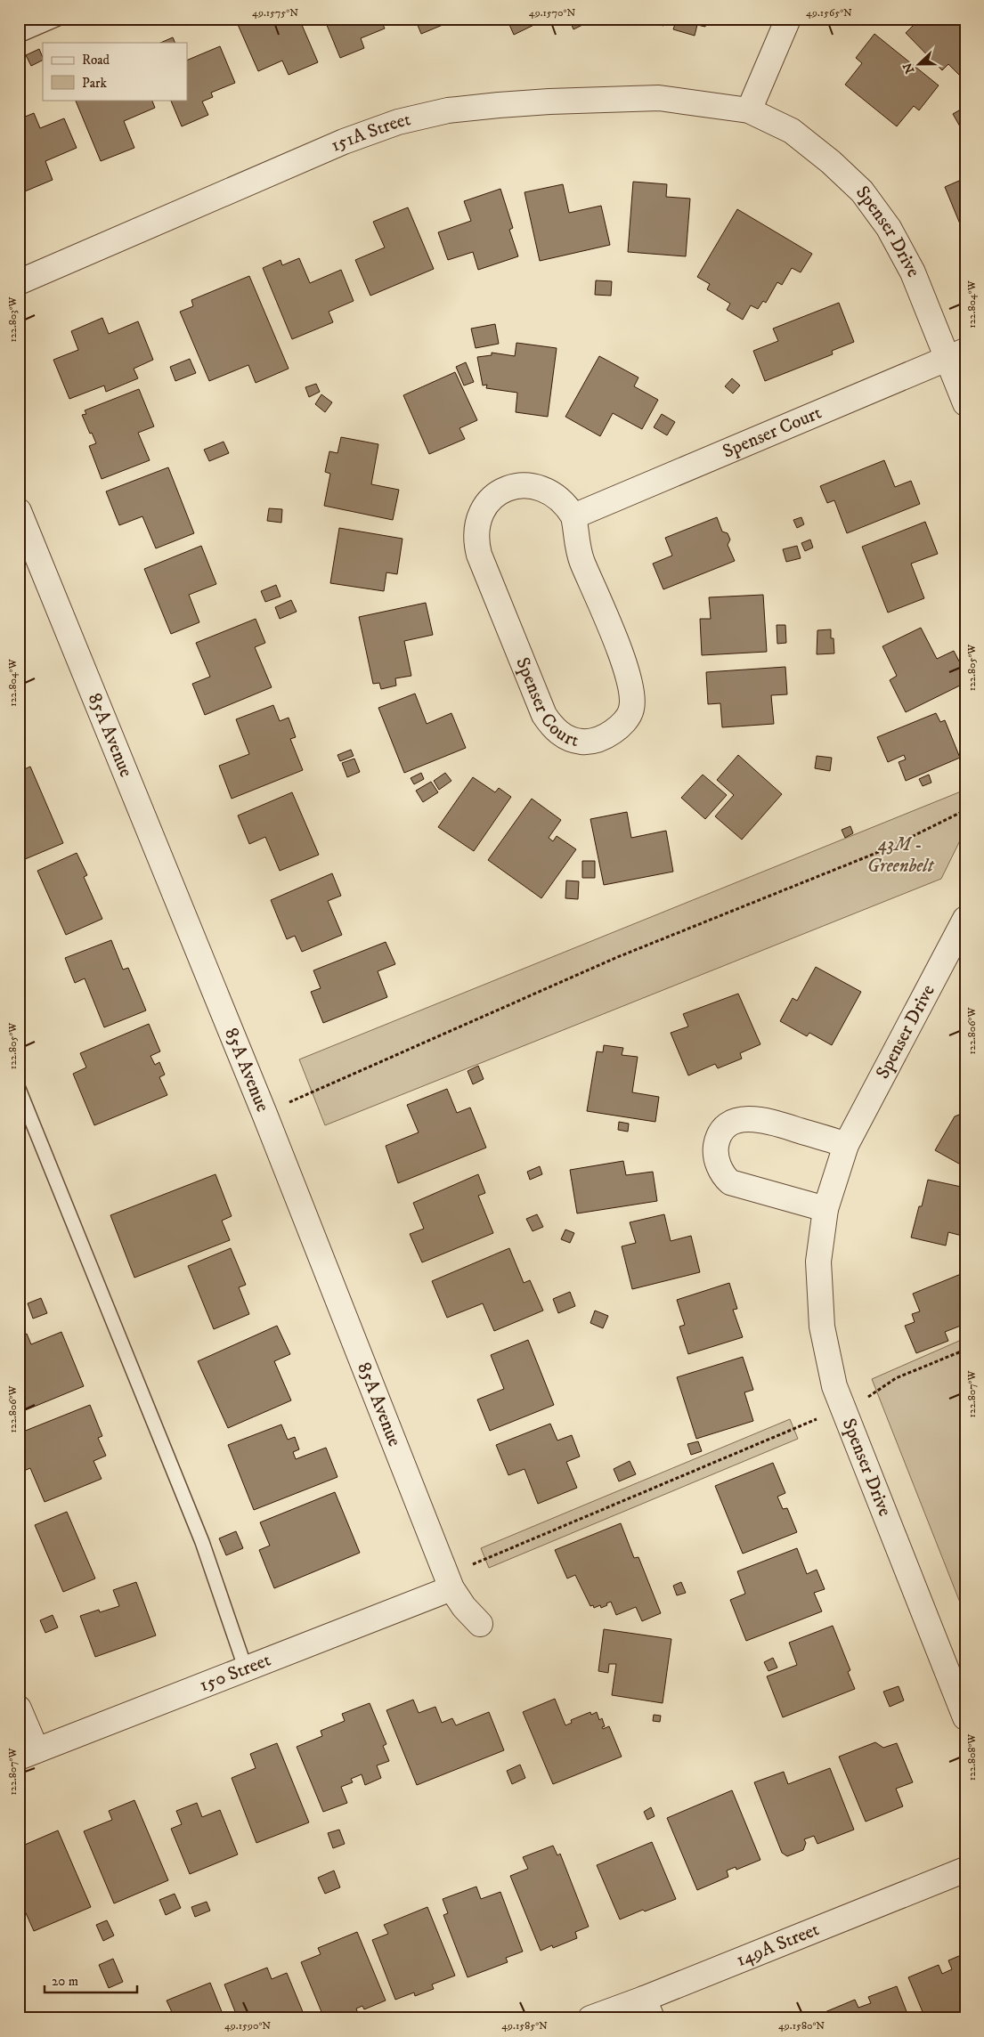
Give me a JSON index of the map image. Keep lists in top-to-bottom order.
{
  "streets": {
    "street": [
      "151A Street",
      "Spenser Drive",
      "Spenser Court",
      "85A Avenue",
      "150 Street",
      "149A Street"
    ]
  },
  "crossings": [
    ["151A Street", "Spenser Drive"],
    ["Spenser Drive", "Spenser Court"],
    ["85A Avenue", "150 Street"]
  ],
  "parks": ["43M - Greenbelt"],
  "legend": ["Road", "Park"],
  "scale_bar": "20 m",
  "north": "left",
  "coordinates": [
    "49.1575°N",
    "49.1570°N",
    "49.1565°N",
    "122.804°W",
    "122.803°W",
    "122.805°W",
    "122.806°W",
    "122.807°W",
    "122.808°W",
    "49.1590°N",
    "49.1585°N",
    "49.1580°N"
  ]
}
